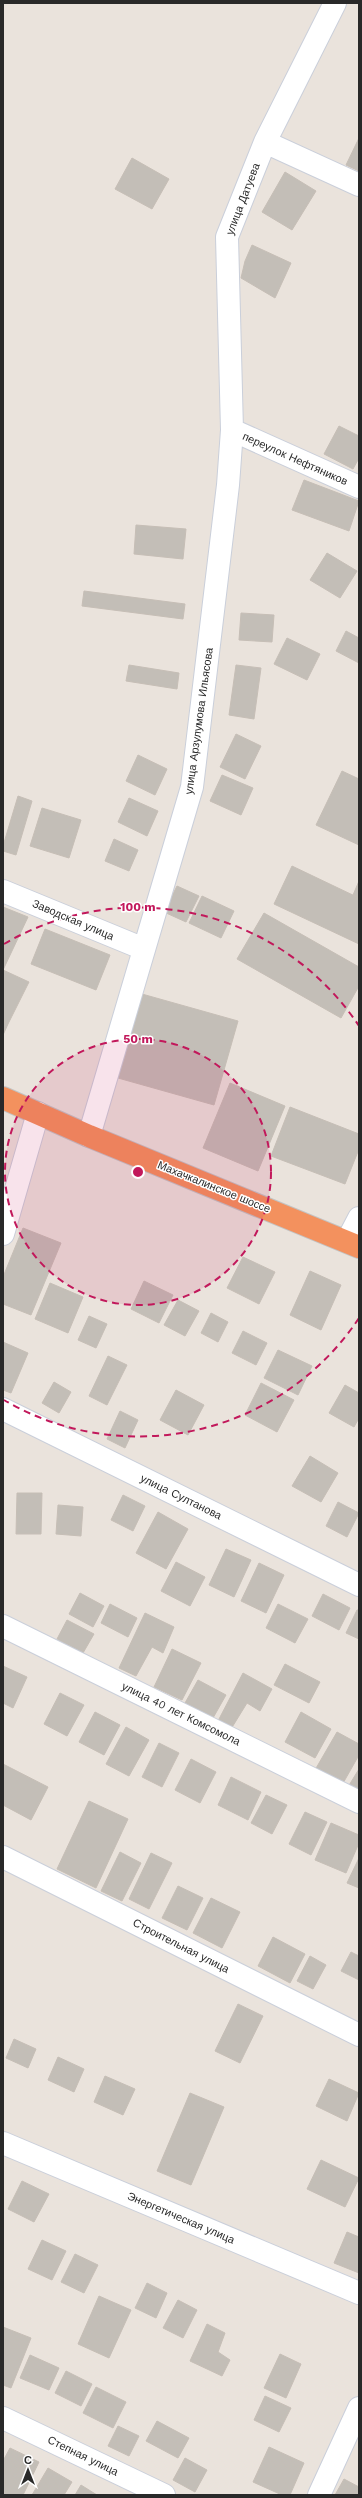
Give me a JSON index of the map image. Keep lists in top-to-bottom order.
{
  "streets": {
    "highway": ["Махачкалинское шоссе"],
    "street": [
      "улица Датуева",
      "переулок Нефтяников",
      "улица Арзулумова Ильясова",
      "Заводская улица",
      "улица Султанова",
      "улица 40 лет Комсомола",
      "Строительная улица",
      "Энергетическая улица",
      "Степная улица"
    ]
  },
  "crossings": [
    ["улица Датуева", "переулок Нефтяников"],
    ["улица Датуева", "улица Арзулумова Ильясова"],
    ["улица Арзулумова Ильясова", "Заводская улица"],
    ["улица Арзулумова Ильясова", "Махачкалинское шоссе"]
  ],
  "north": "top",
  "rings": ["100 m", "50 m"]
}
